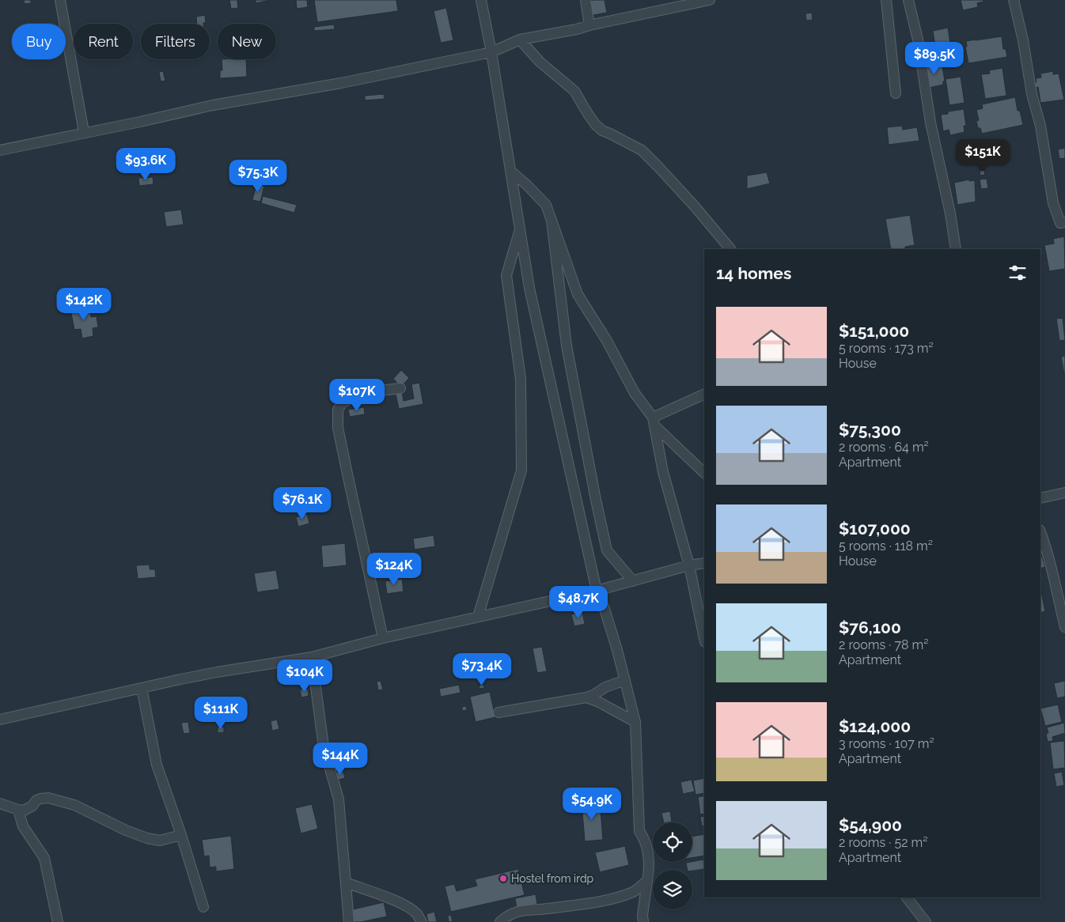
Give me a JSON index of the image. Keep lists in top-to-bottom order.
{
  "places": ["Hostel from irdp"],
  "page": {
    "chip": [
      "Buy",
      "Rent",
      "Filters",
      "New"
    ],
    "price": [
      "$89.5K",
      "$151K",
      "$93.6K",
      "$75.3K",
      "$142K",
      "$107K",
      "$76.1K",
      "$124K",
      "$48.7K",
      "$73.4K",
      "$104K",
      "$111K",
      "$144K",
      "$54.9K"
    ],
    "heading": "14 homes",
    "list": [
      {
        "name": "$151,000",
        "note": "5 rooms · 173 m² · House"
      },
      {
        "name": "$75,300",
        "note": "2 rooms · 64 m² · Apartment"
      },
      {
        "name": "$107,000",
        "note": "5 rooms · 118 m² · House"
      },
      {
        "name": "$76,100",
        "note": "2 rooms · 78 m² · Apartment"
      },
      {
        "name": "$124,000",
        "note": "3 rooms · 107 m² · Apartment"
      },
      {
        "name": "$54,900",
        "note": "2 rooms · 52 m² · Apartment"
      }
    ]
  }
}
